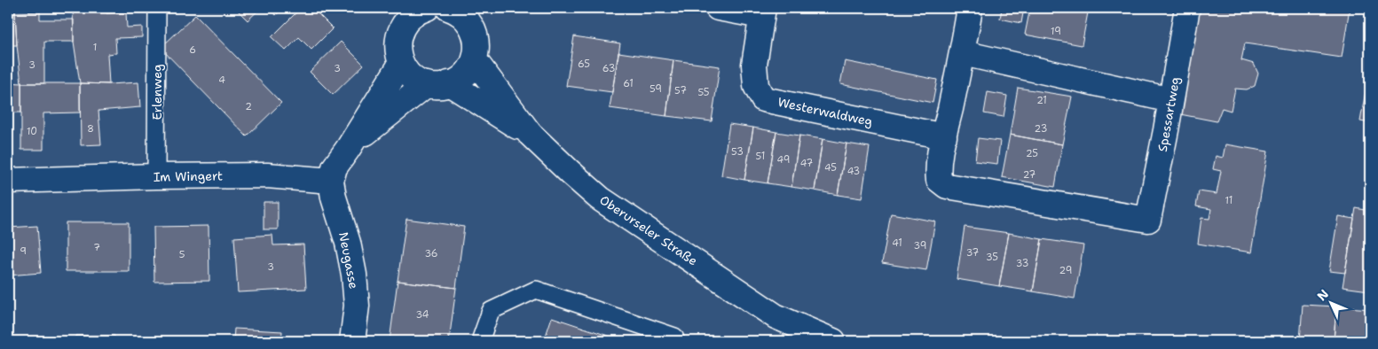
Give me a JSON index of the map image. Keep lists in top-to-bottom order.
{
  "streets": {
    "street": [
      "Westerwaldweg",
      "Spessartweg",
      "Im Wingert",
      "Oberurseler Straße",
      "Neugasse"
    ],
    "lane": ["Erlenweg"]
  },
  "crossings": [
    ["Erlenweg", "Im Wingert"],
    ["Westerwaldweg", "Spessartweg"],
    ["Im Wingert", "Neugasse"]
  ],
  "house_numbers": [
    "19",
    "1",
    "6",
    "65",
    "3",
    "3",
    "63",
    "4",
    "61",
    "59",
    "57",
    "55",
    "21",
    "2",
    "8",
    "23",
    "10",
    "53",
    "25",
    "51",
    "49",
    "47",
    "45",
    "43",
    "27",
    "11",
    "41",
    "39",
    "7",
    "9",
    "37",
    "36",
    "5",
    "35",
    "33",
    "3",
    "29",
    "34"
  ],
  "north": "top left"
}
